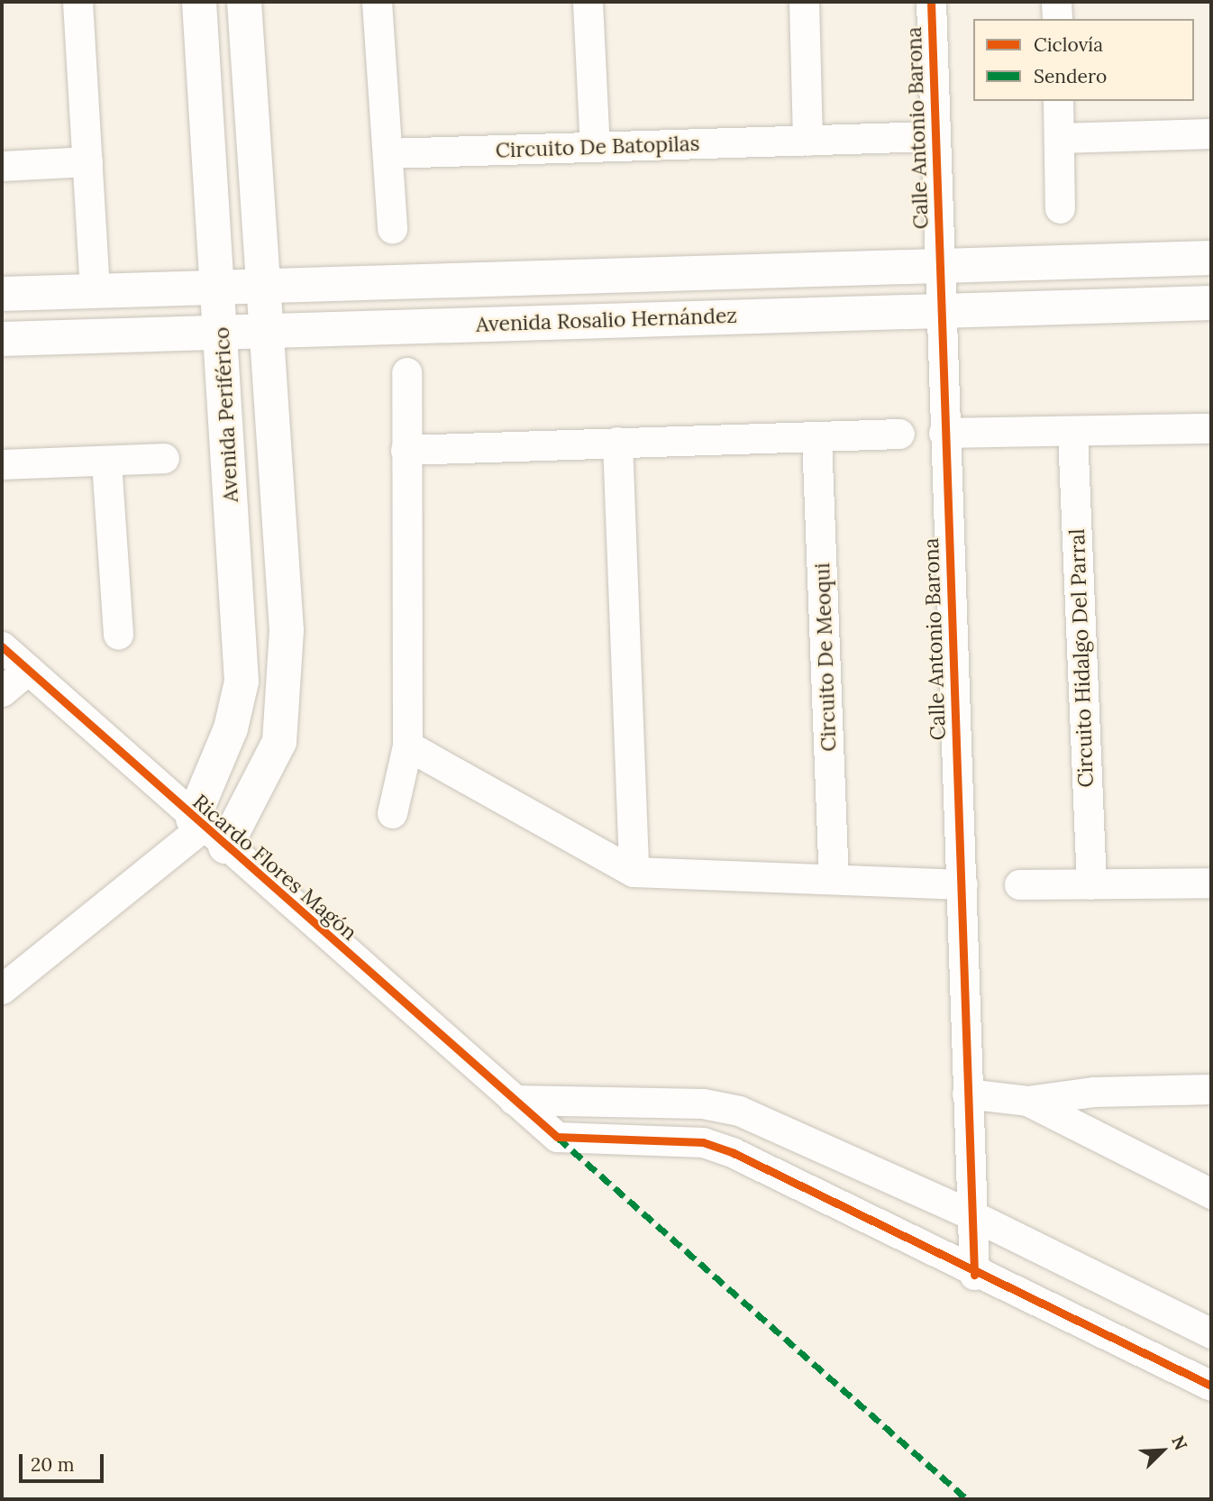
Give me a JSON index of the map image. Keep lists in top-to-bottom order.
{
  "streets": {
    "street": [
      "Calle Antonio Barona",
      "Circuito De Batopilas",
      "Avenida Rosalio Hernández",
      "Avenida Periférico",
      "Circuito De Meoqui",
      "Circuito Hidalgo Del Parral",
      "Ricardo Flores Magón"
    ]
  },
  "crossings": [
    ["Calle Antonio Barona", "Circuito De Batopilas"],
    ["Calle Antonio Barona", "Avenida Rosalio Hernández"],
    ["Calle Antonio Barona", "Ricardo Flores Magón"],
    ["Avenida Rosalio Hernández", "Avenida Periférico"],
    ["Avenida Periférico", "Ricardo Flores Magón"]
  ],
  "legend": ["Ciclovía", "Sendero"],
  "scale_bar": "20 m",
  "north": "top right"
}
